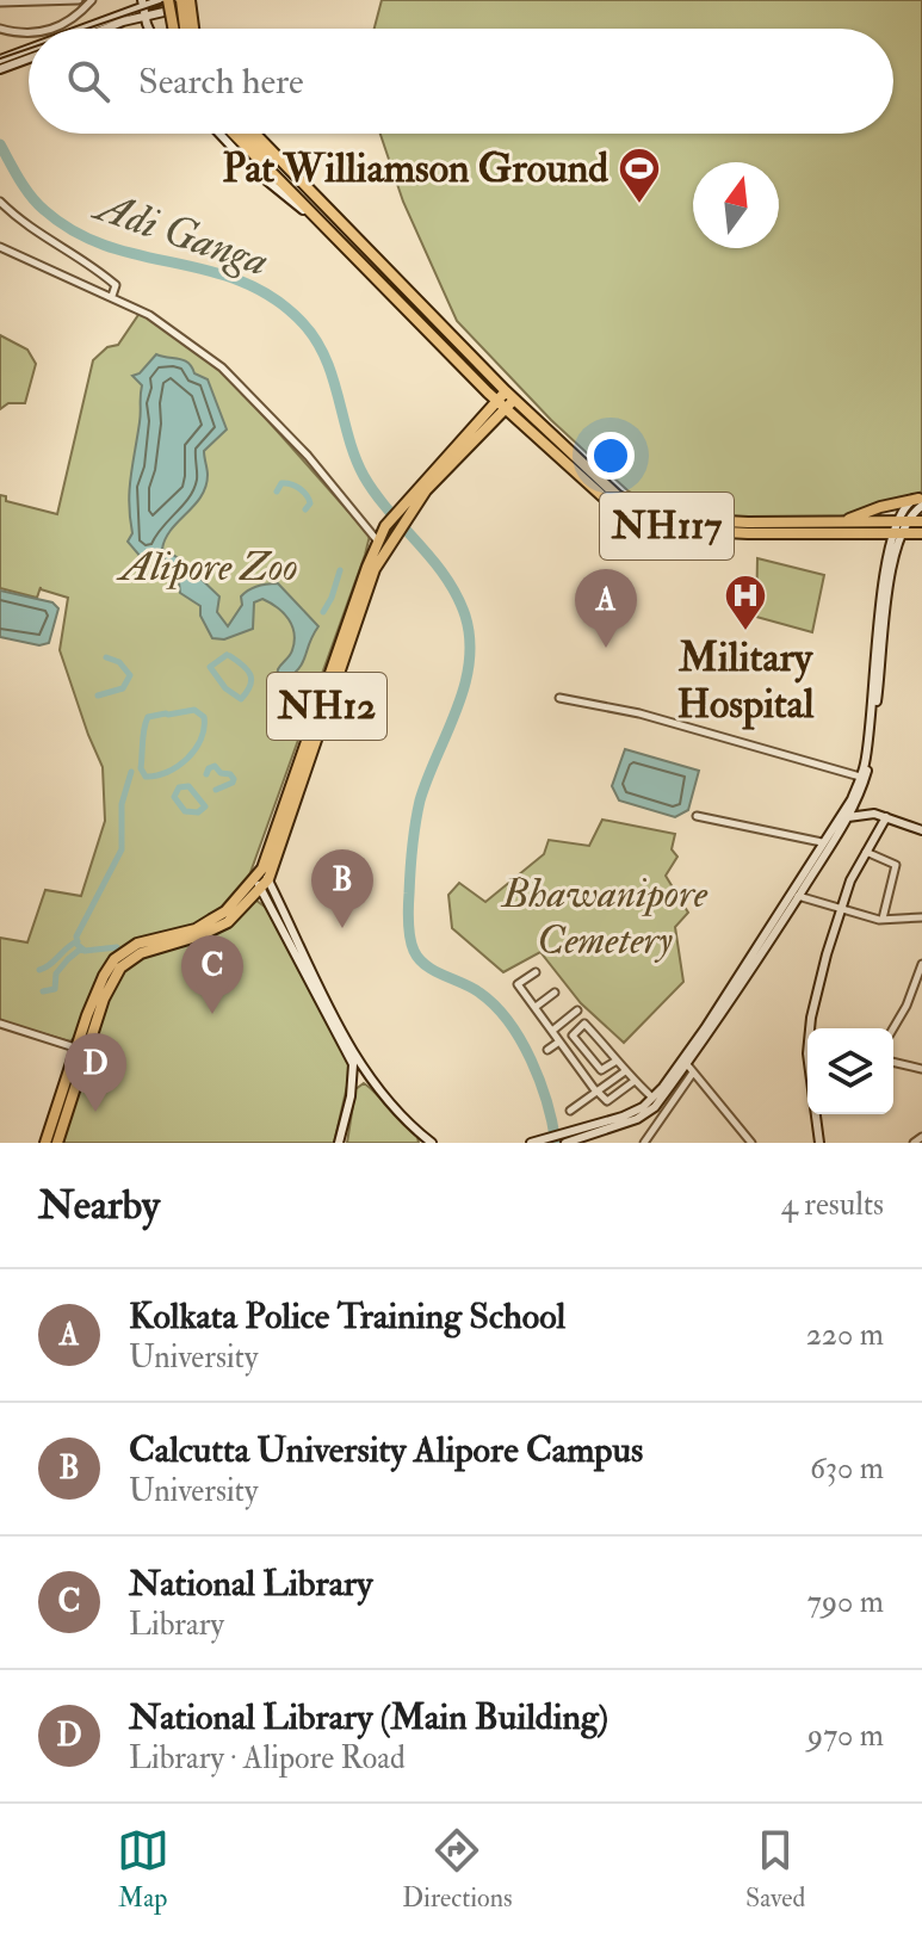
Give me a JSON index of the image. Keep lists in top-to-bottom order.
{
  "streets": {
    "highway": ["NH117", "NH12"]
  },
  "crossings": [
    ["NH117", "NH12"]
  ],
  "water": ["Adi Ganga"],
  "parks": ["Alipore Zoo", "Bhawanipore Cemetery"],
  "places": {
    "sports": ["Pat Williamson Ground"],
    "hospital": ["Military Hospital"]
  },
  "north": "top",
  "page": {
    "search": "Search here",
    "pins": [
      "A",
      "B",
      "C",
      "D"
    ],
    "heading": ["Nearby", "4 results"],
    "list": [
      {
        "mark": "A",
        "name": "Kolkata Police Training School",
        "note": "University",
        "value": "220 m"
      },
      {
        "mark": "B",
        "name": "Calcutta University Alipore Campus",
        "note": "University",
        "value": "630 m"
      },
      {
        "mark": "C",
        "name": "National Library",
        "note": "Library",
        "value": "790 m"
      },
      {
        "mark": "D",
        "name": "National Library (Main Building)",
        "note": "Library · Alipore Road",
        "value": "970 m"
      }
    ],
    "nav": ["Map", "Directions", "Saved"]
  }
}
